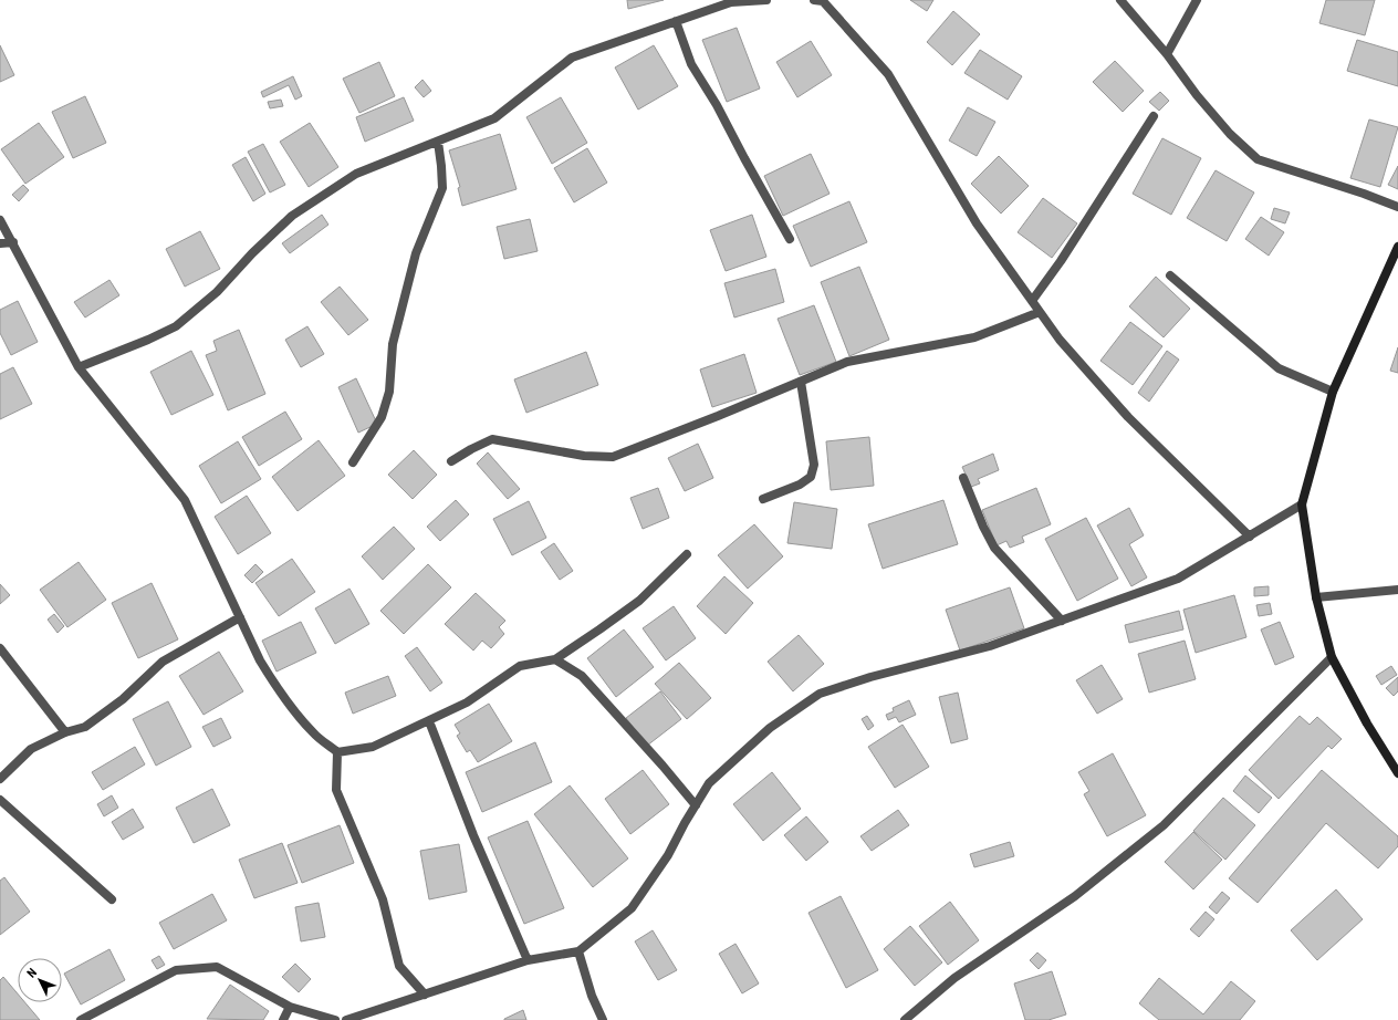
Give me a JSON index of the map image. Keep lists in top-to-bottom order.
{
  "north": "top left"
}
